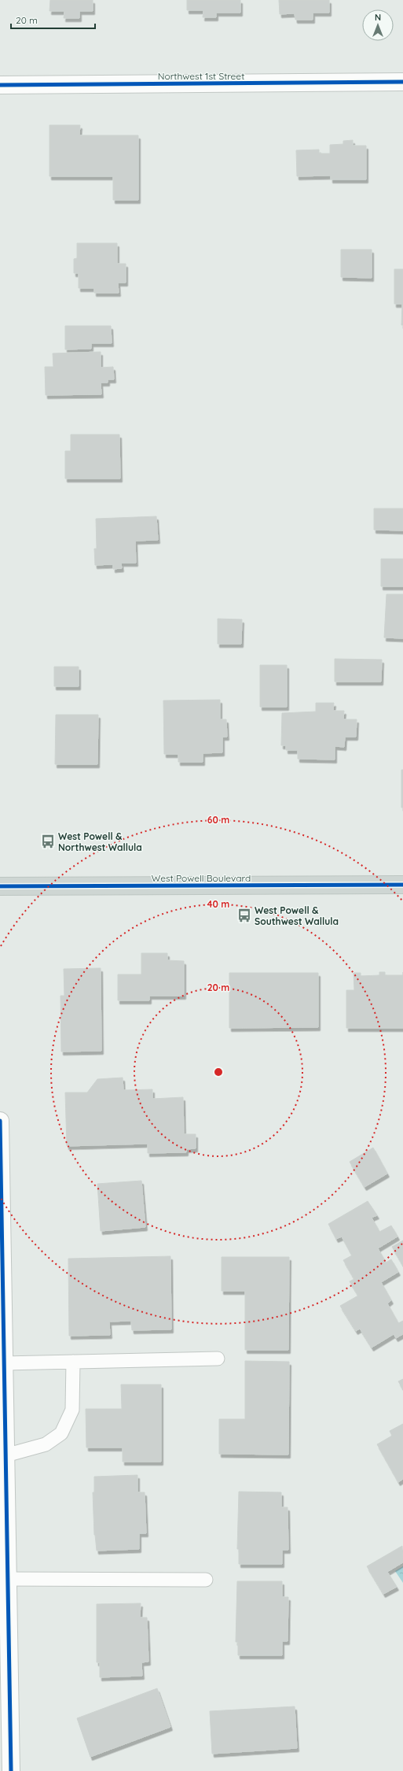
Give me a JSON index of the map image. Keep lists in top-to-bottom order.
{
  "streets": {
    "main road": ["West Powell Boulevard"],
    "street": ["Northwest 1st Street"]
  },
  "places": {
    "bus stop": ["West Powell & Northwest Wallula", "West Powell & Southwest Wallula"]
  },
  "scale_bar": "20 m",
  "north": "top",
  "rings": ["60 m", "40 m", "20 m"]
}
